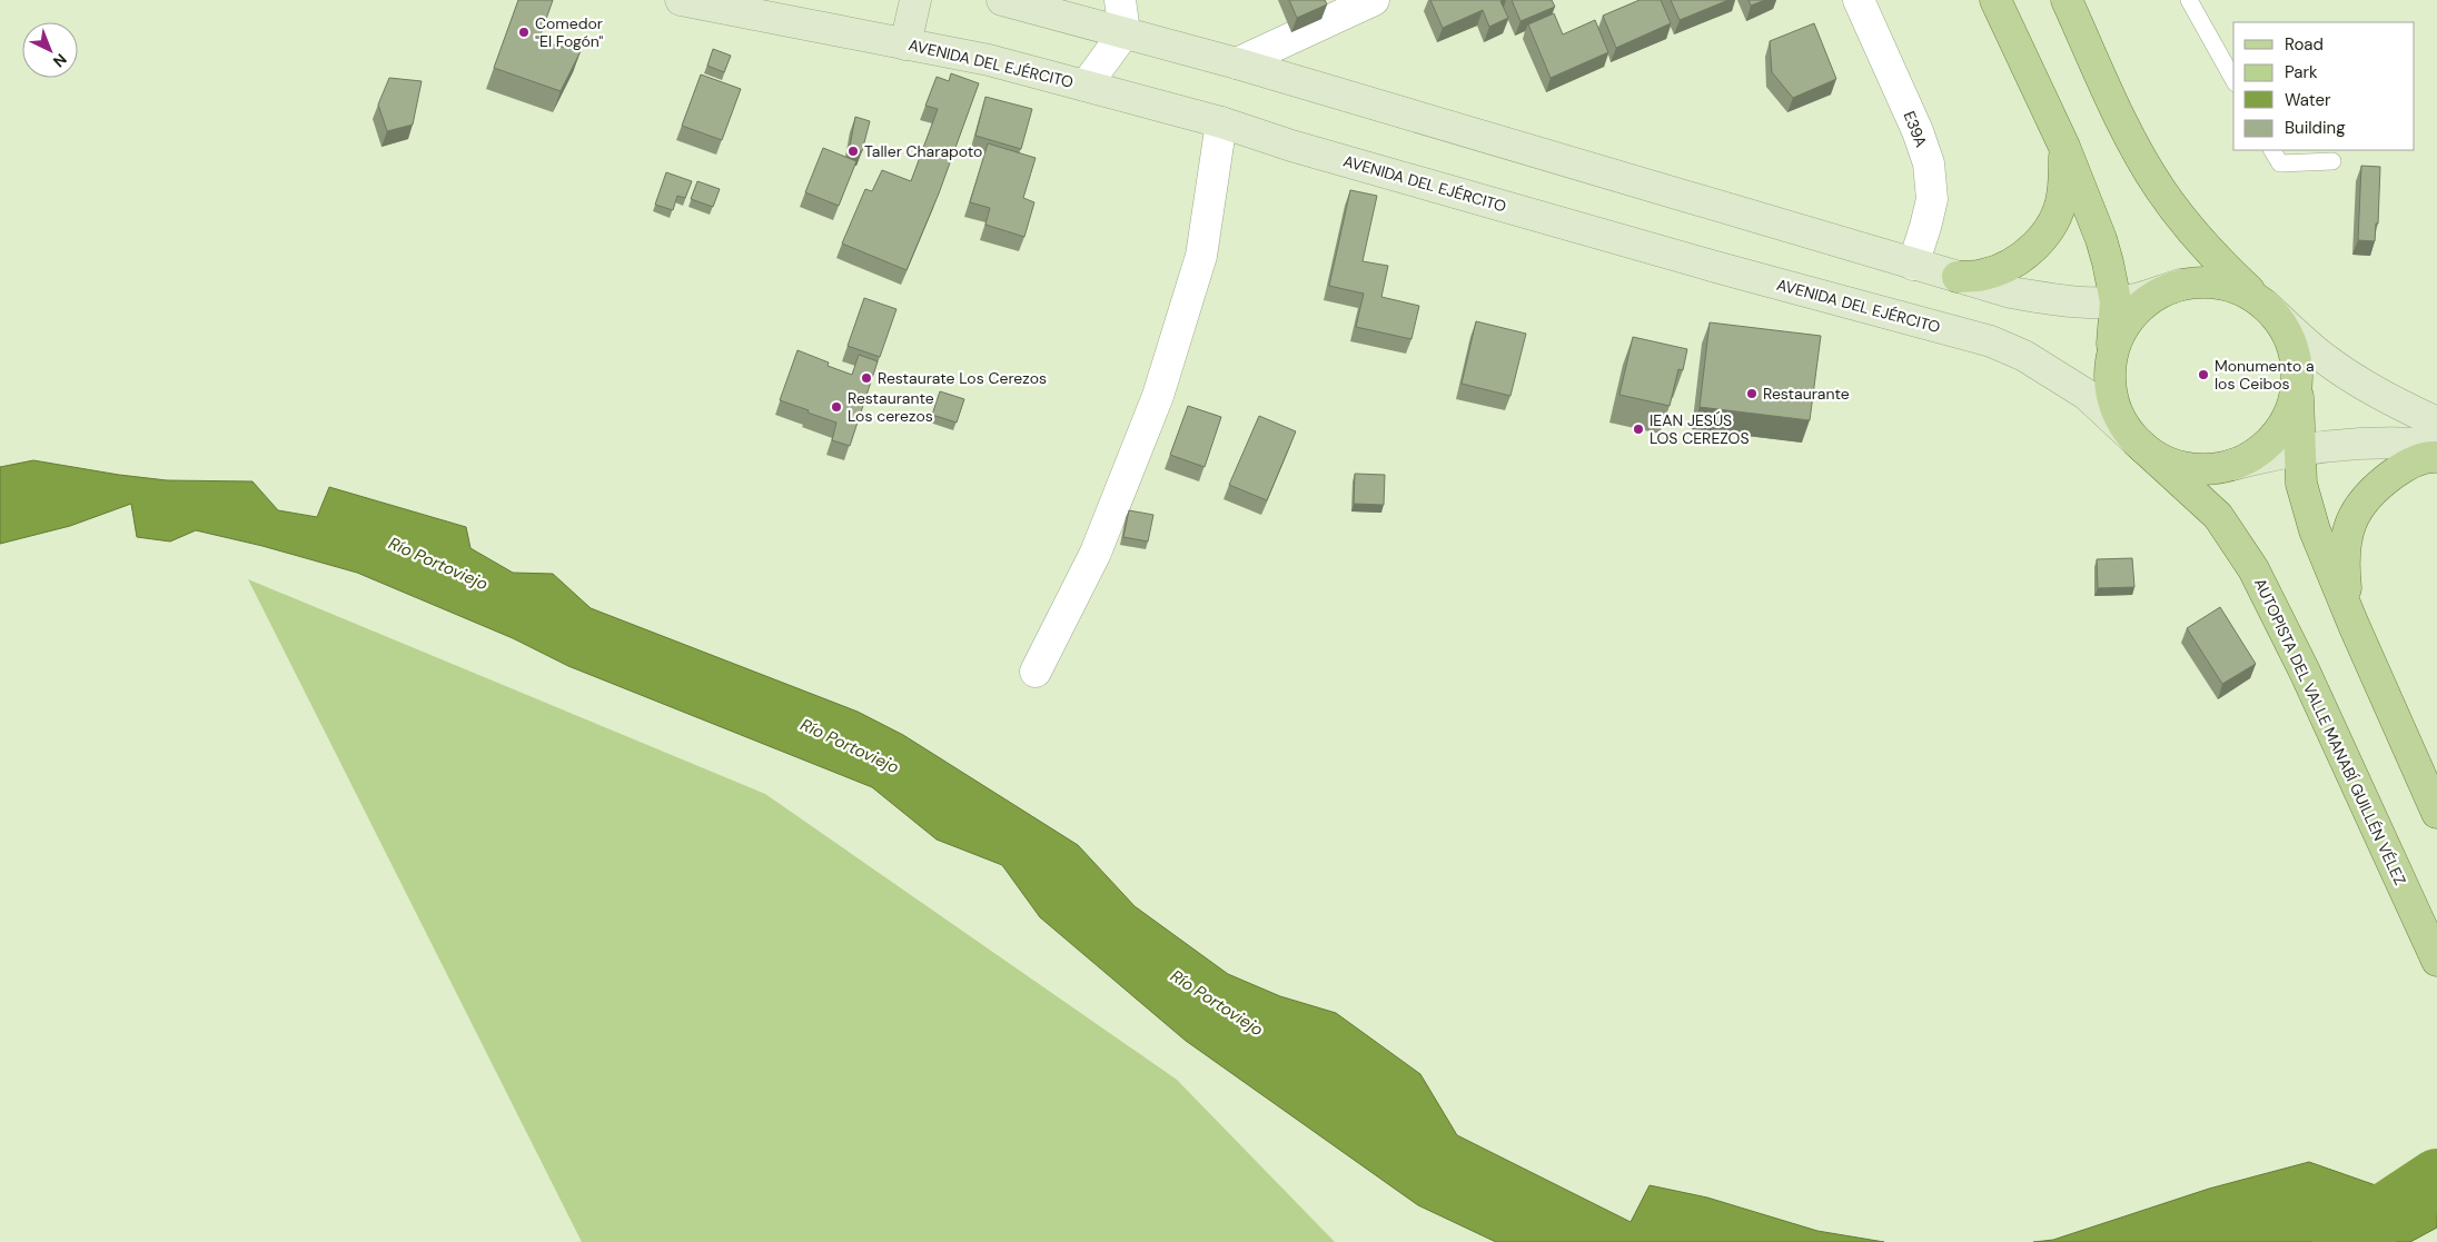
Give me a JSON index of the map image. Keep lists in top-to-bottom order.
{
  "streets": {
    "main road": ["AVENIDA DEL EJÉRCITO", "AUTOPISTA DEL VALLE MANABÍ GUILLÉN VÉLEZ"],
    "street": ["E39A"]
  },
  "crossings": [
    ["AVENIDA DEL EJÉRCITO", "AUTOPISTA DEL VALLE MANABÍ GUILLÉN VÉLEZ"]
  ],
  "water": ["Río Portoviejo"],
  "places": [
    "Comedor \"El Fogón\"",
    "Taller Charapoto",
    "Monumento a los Ceibos",
    "Restaurate Los Cerezos",
    "Restaurante",
    "Restaurante Los cerezos",
    "IEAN JESÚS LOS CEREZOS"
  ],
  "legend": [
    "Road",
    "Park",
    "Water",
    "Building"
  ],
  "north": "bottom right"
}
